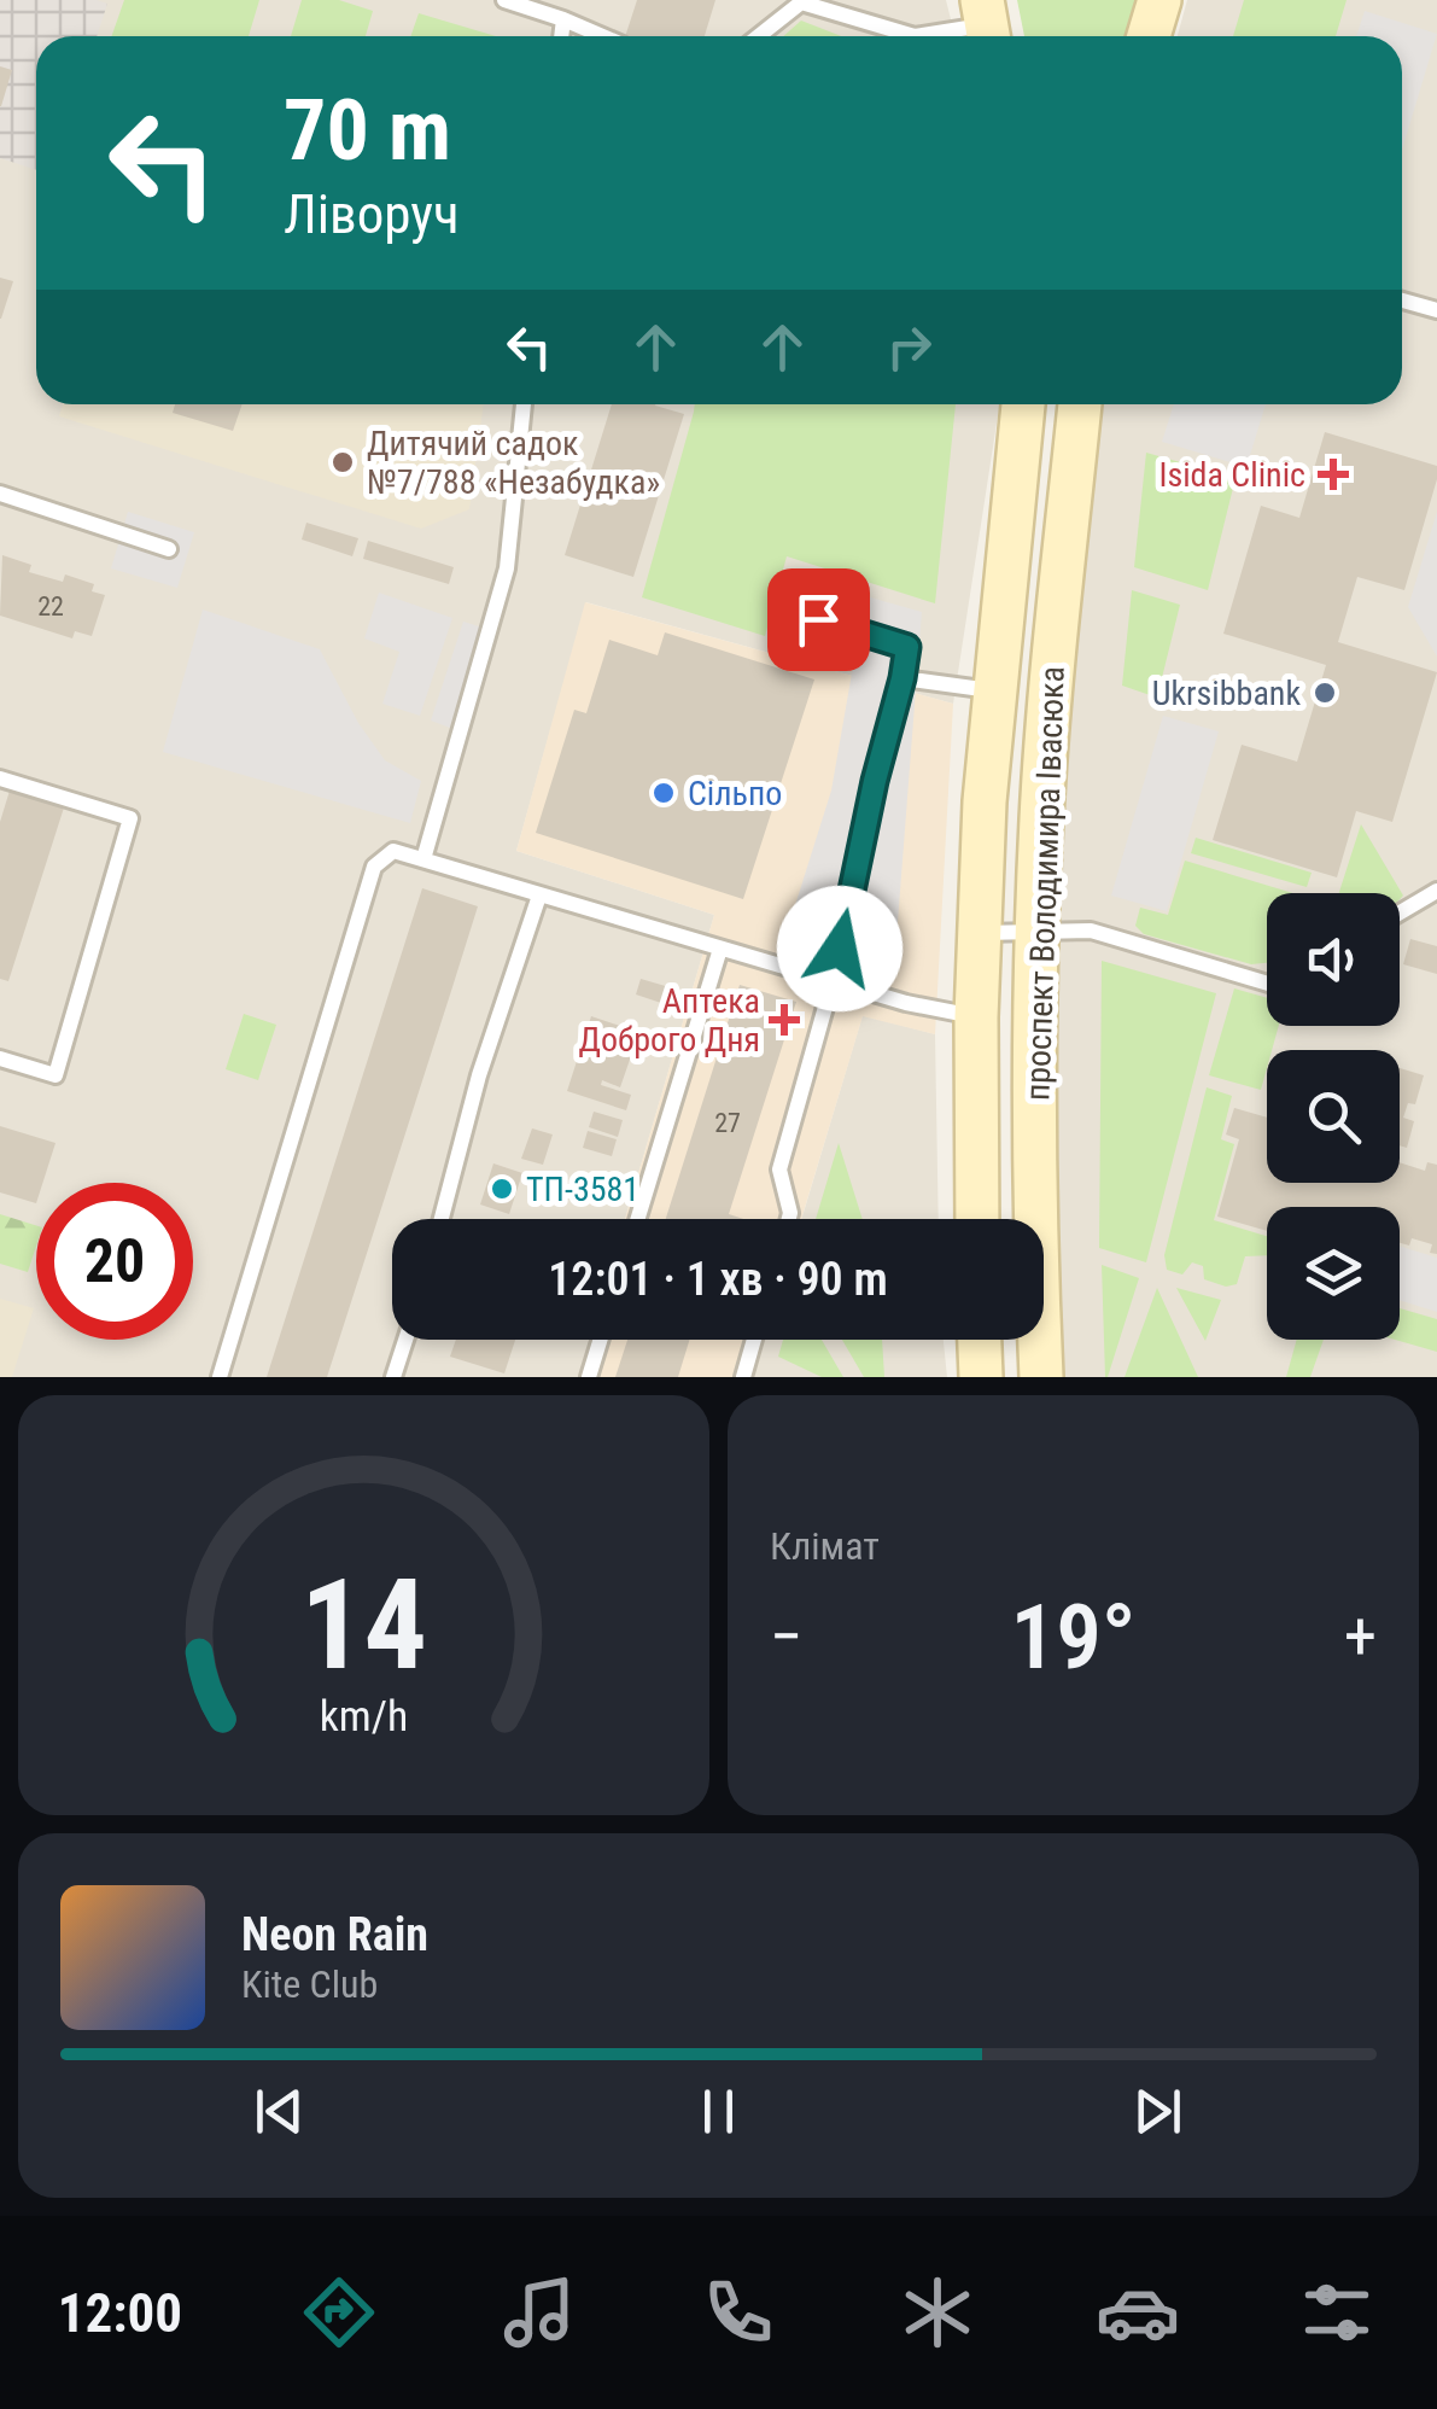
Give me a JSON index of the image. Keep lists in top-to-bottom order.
{
  "streets": {
    "main road": ["проспект Володимира Івасюка"]
  },
  "places": {
    "other": [
      "Дитячий садок №7/788 «Незабудка»",
      "Ukrsibbank",
      "Сільпо",
      "ТП-3581"
    ],
    "health": ["Isida Clinic", "Аптека Доброго Дня"]
  },
  "house_numbers": ["22", "27"],
  "page": {
    "turn": ["70 m", "Ліворуч"],
    "limit": "20",
    "trip": "12:01 · 1 хв · 90 m",
    "tile": "Клімат",
    "heat": ["−", "19°", "+"],
    "song": ["Neon Rain", "Kite Club"],
    "tabs": "12:00",
    "gauge": ["14", "km/h"]
  }
}
